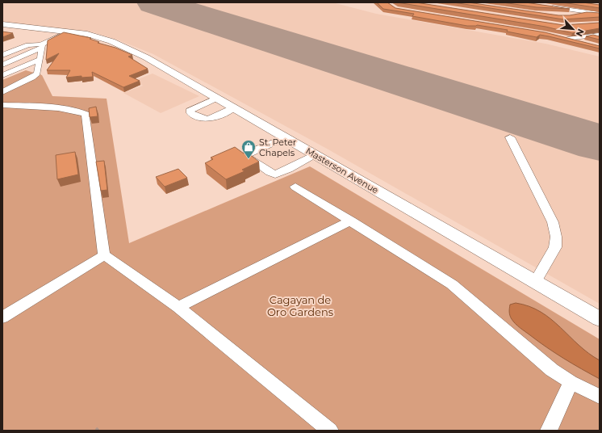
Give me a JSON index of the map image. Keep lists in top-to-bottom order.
{
  "streets": {
    "main road": ["Masterson Avenue"]
  },
  "parks": ["Cagayan de Oro Gardens"],
  "places": {
    "shop": ["St. Peter Chapels"]
  },
  "north": "bottom right"
}
